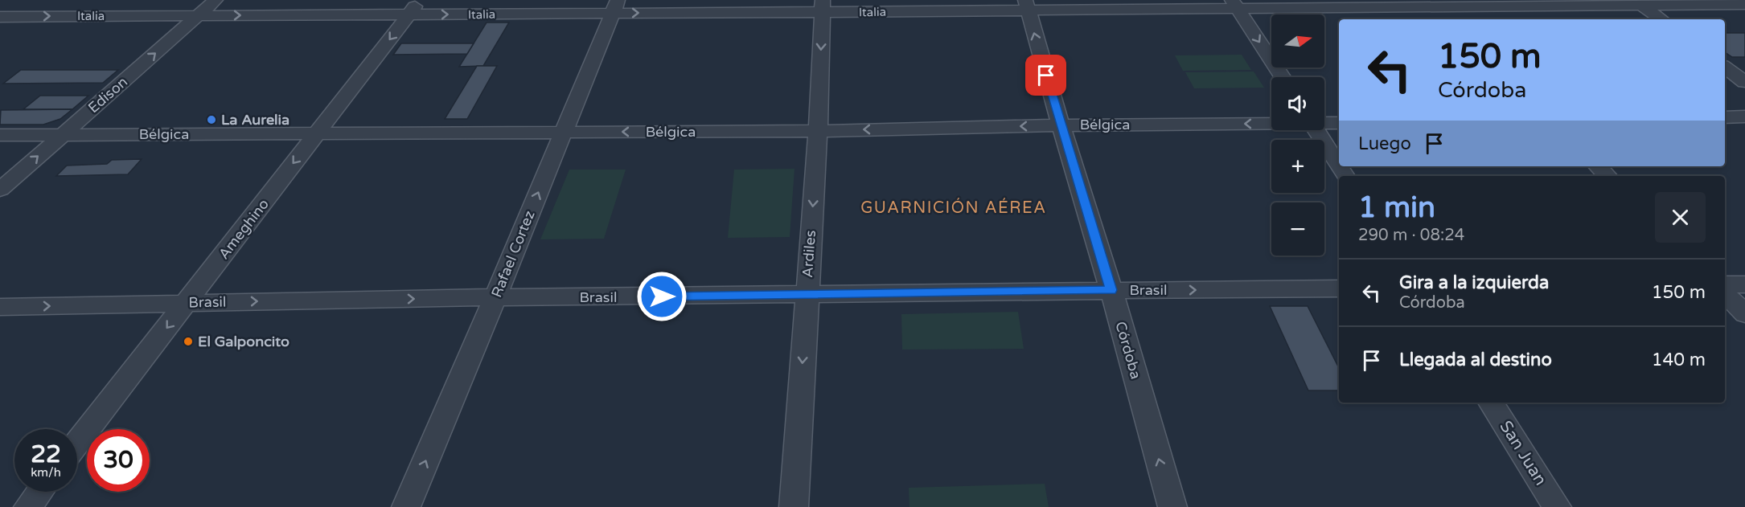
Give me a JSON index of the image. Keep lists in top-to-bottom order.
{
  "streets": {
    "street": [
      "Italia",
      "Edison",
      "Bélgica",
      "Ameghino",
      "Rafael Cortez",
      "Ardiles",
      "Brasil",
      "Córdoba",
      "San Juan"
    ]
  },
  "crossings": [
    ["Italia", "Edison"],
    ["Italia", "Ameghino"],
    ["Italia", "Rafael Cortez"],
    ["Italia", "Ardiles"],
    ["Italia", "Córdoba"],
    ["Edison", "Bélgica"],
    ["Bélgica", "Ameghino"],
    ["Bélgica", "Rafael Cortez"],
    ["Bélgica", "Ardiles"],
    ["Bélgica", "Córdoba"],
    ["Ameghino", "Brasil"],
    ["Rafael Cortez", "Brasil"],
    ["Ardiles", "Brasil"],
    ["Brasil", "Córdoba"]
  ],
  "one_way": [
    "Italia",
    "Edison",
    "Bélgica",
    "Ameghino",
    "Rafael Cortez",
    "Ardiles",
    "Brasil",
    "Córdoba"
  ],
  "districts": ["GUARNICIÓN AÉREA"],
  "places": ["La Aurelia", "El Galponcito"],
  "north": "right",
  "page": {
    "map_buttons": ["+", "−"],
    "turn": ["150 m", "Córdoba"],
    "then": "Luego",
    "heading": ["1 min", "290 m · 08:24"],
    "list": [
      {
        "name": "Gira a la izquierda",
        "note": "Córdoba",
        "value": "150 m"
      },
      {
        "name": "Llegada al destino",
        "value": "140 m"
      }
    ],
    "speed": "22 km/h",
    "limit": "30"
  }
}
